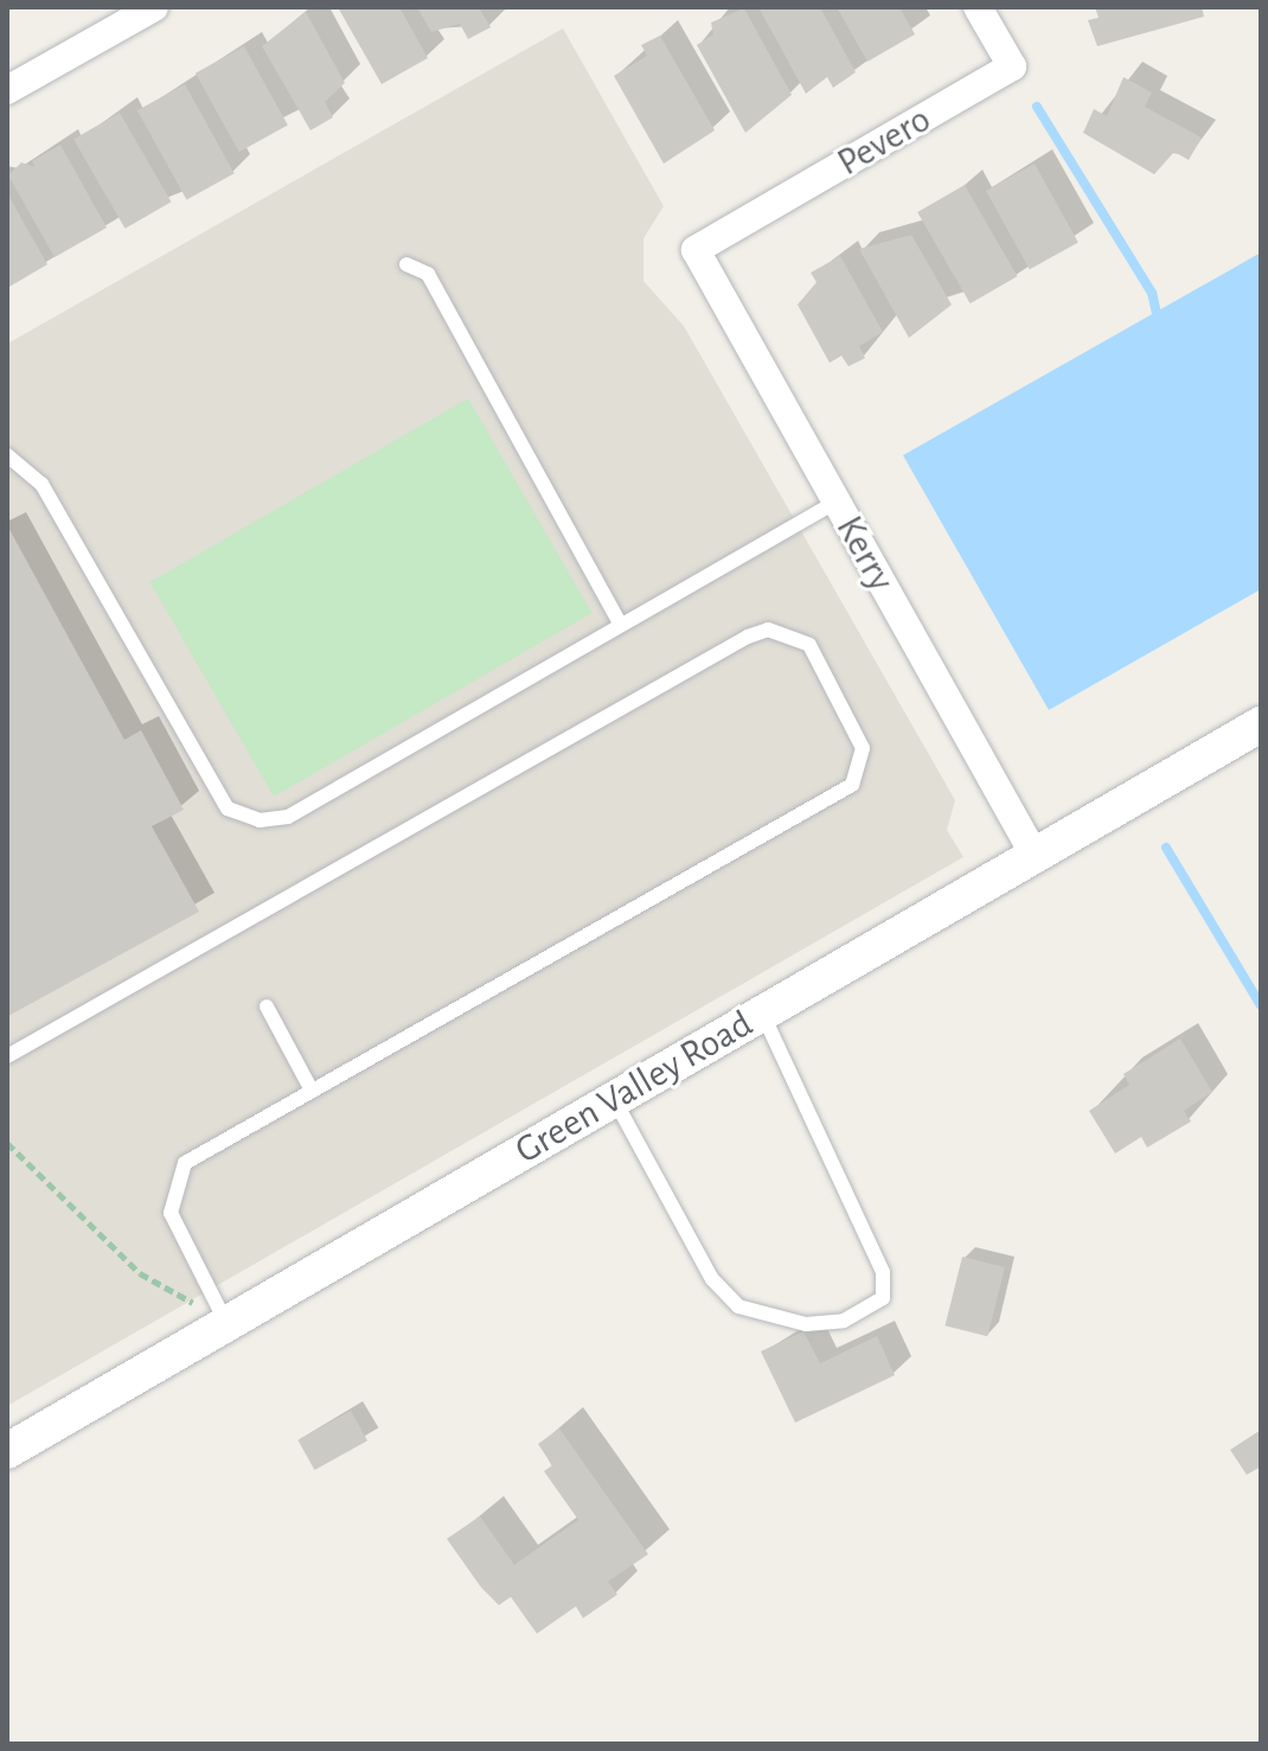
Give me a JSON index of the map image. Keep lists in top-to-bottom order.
{
  "streets": {
    "street": ["Pevero", "Kerry", "Green Valley Road"]
  },
  "crossings": [
    ["Pevero", "Kerry"],
    ["Kerry", "Green Valley Road"]
  ]
}
